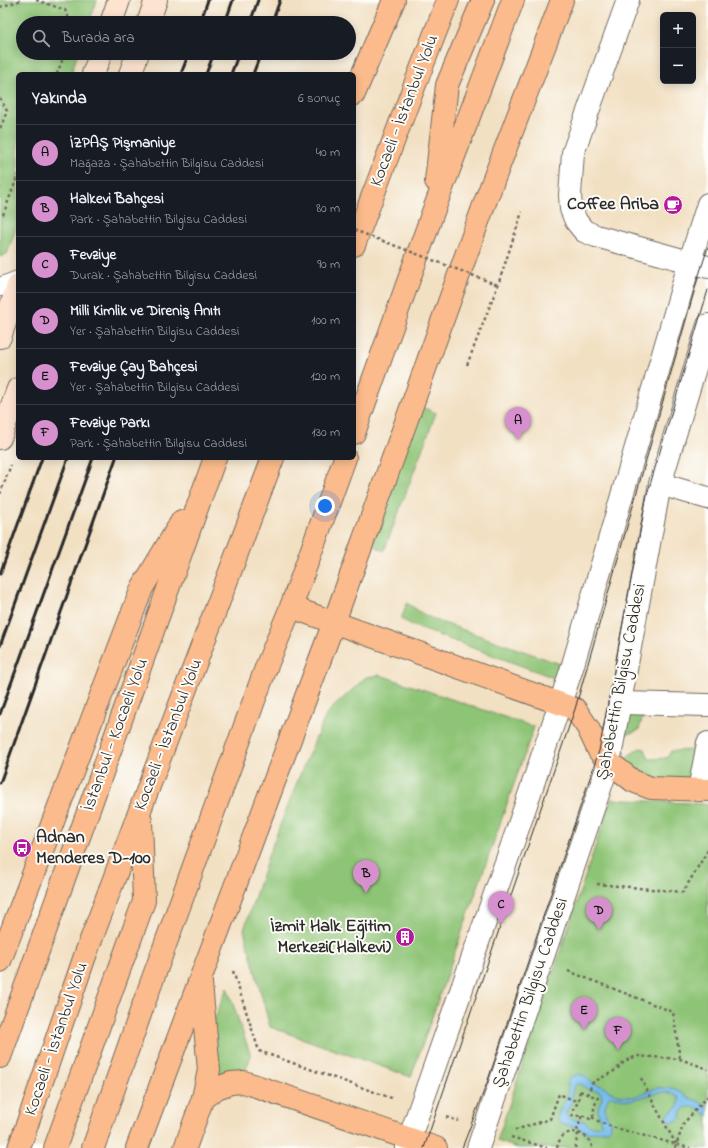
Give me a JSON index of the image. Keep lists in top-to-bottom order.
{
  "streets": {
    "main road": ["Kocaeli - İstanbul Yolu", "İstanbul - Kocaeli Yolu"],
    "street": ["Şahabettin Bilgisu Caddesi"]
  },
  "places": {
    "cafe": ["Coffee Ariba"],
    "bus stop": ["Adnan Menderes D-100"],
    "building": ["İzmit Halk Eğitim Merkezi(Halkevi)"]
  },
  "page": {
    "map_buttons": ["+", "−"],
    "search": "Burada ara",
    "heading": ["Yakında", "6 sonuç"],
    "list": [
      {
        "mark": "A",
        "name": "İZPAŞ Pişmaniye",
        "note": "Mağaza · Şahabettin Bilgisu Caddesi",
        "value": "40 m"
      },
      {
        "mark": "B",
        "name": "Halkevi Bahçesi",
        "note": "Park · Şahabettin Bilgisu Caddesi",
        "value": "80 m"
      },
      {
        "mark": "C",
        "name": "Fevziye",
        "note": "Durak · Şahabettin Bilgisu Caddesi",
        "value": "90 m"
      },
      {
        "mark": "D",
        "name": "Milli Kimlik ve Direniş Anıtı",
        "note": "Yer · Şahabettin Bilgisu Caddesi",
        "value": "100 m"
      },
      {
        "mark": "E",
        "name": "Fevziye Çay Bahçesi",
        "note": "Yer · Şahabettin Bilgisu Caddesi",
        "value": "120 m"
      },
      {
        "mark": "F",
        "name": "Fevziye Parkı",
        "note": "Park · Şahabettin Bilgisu Caddesi",
        "value": "130 m"
      }
    ],
    "pins": [
      "A",
      "B",
      "C",
      "D",
      "E",
      "F"
    ]
  }
}
